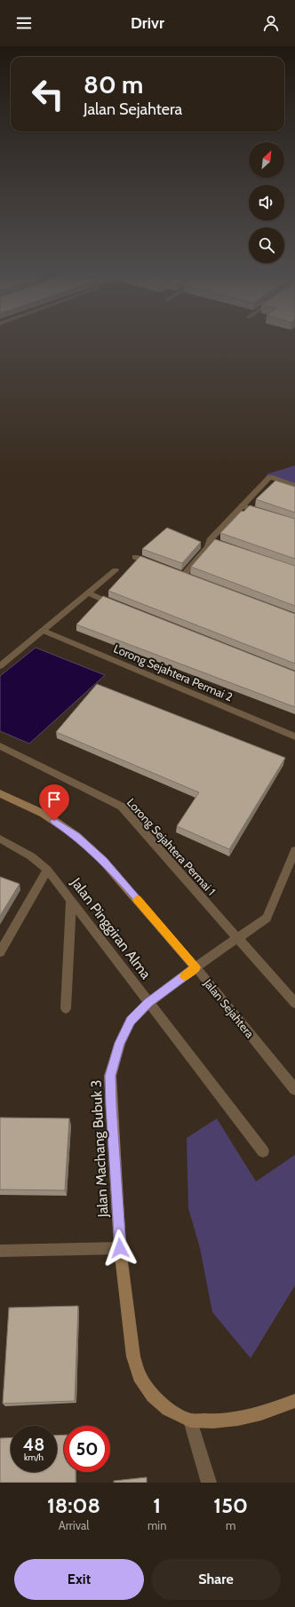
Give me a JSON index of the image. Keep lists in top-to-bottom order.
{
  "streets": {
    "main road": ["Jalan Sejahtera", "Jalan Machang Bubuk 3"],
    "street": ["Lorong Sejahtera Permai 2", "Lorong Sejahtera Permai 1", "Jalan Pinggiran Alma"]
  },
  "crossings": [
    ["Jalan Pinggiran Alma", "Jalan Machang Bubuk 3"],
    ["Jalan Sejahtera", "Jalan Machang Bubuk 3"]
  ],
  "north": "top right",
  "page": {
    "header": "Drivr",
    "turn": ["80 m", "Jalan Sejahtera"],
    "speed": "48 km/h",
    "limit": "50",
    "eta": [
      "18:08",
      "Arrival",
      "1",
      "min",
      "150",
      "m"
    ],
    "buttons": ["Exit", "Share"]
  }
}
